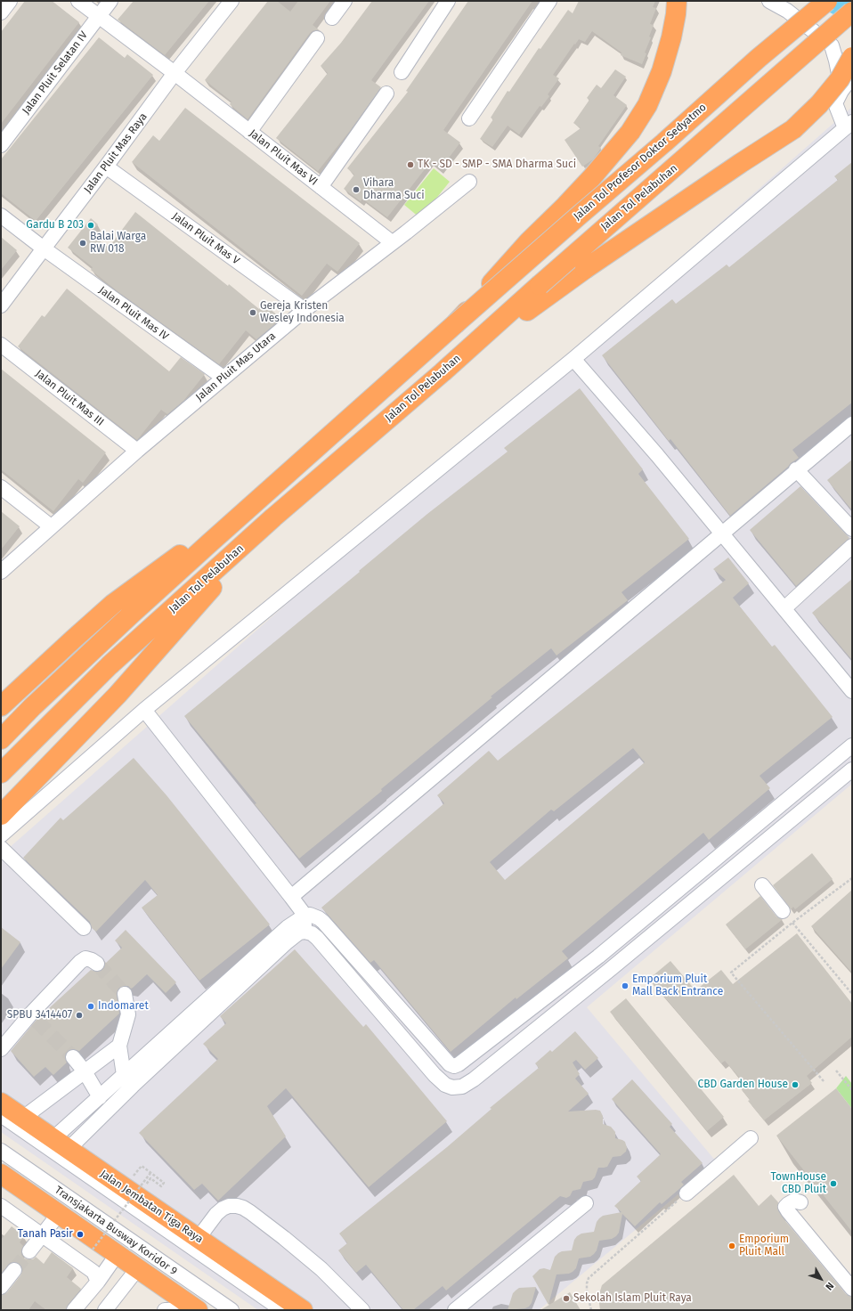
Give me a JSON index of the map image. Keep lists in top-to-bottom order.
{
  "streets": {
    "highway": ["Jalan Tol Profesor Doktor Sedyatmo", "Jalan Tol Pelabuhan", "Jalan Jembatan Tiga Raya"],
    "street": [
      "Jalan Pluit Selatan IV",
      "Jalan Pluit Mas Raya",
      "Jalan Pluit Mas VI",
      "Jalan Pluit Mas V",
      "Jalan Pluit Mas IV",
      "Jalan Pluit Mas Utara",
      "Jalan Pluit Mas III",
      "Transjakarta Busway Koridor 9"
    ]
  },
  "crossings": [
    ["Jalan Pluit Selatan IV", "Jalan Pluit Mas VI"],
    ["Jalan Pluit Mas Raya", "Jalan Pluit Mas VI"],
    ["Jalan Pluit Mas Raya", "Jalan Pluit Mas V"],
    ["Jalan Pluit Mas Raya", "Jalan Pluit Mas IV"],
    ["Jalan Pluit Mas VI", "Jalan Pluit Mas Utara"],
    ["Jalan Pluit Mas V", "Jalan Pluit Mas Utara"],
    ["Jalan Pluit Mas IV", "Jalan Pluit Mas Utara"],
    ["Jalan Pluit Mas Utara", "Jalan Pluit Mas III"]
  ],
  "places": [
    "TK - SD - SMP - SMA Dharma Suci",
    "Vihara Dharma Suci",
    "Gardu B 203",
    "Balai Warga RW 018",
    "Gereja Kristen Wesley Indonesia",
    "Emporium Pluit Mall Back Entrance",
    "Indomaret",
    "SPBU 3414407",
    "CBD Garden House",
    "TownHouse CBD Pluit",
    "Tanah Pasir",
    "Emporium Pluit Mall",
    "Sekolah Islam Pluit Raya"
  ],
  "north": "bottom right"
}
